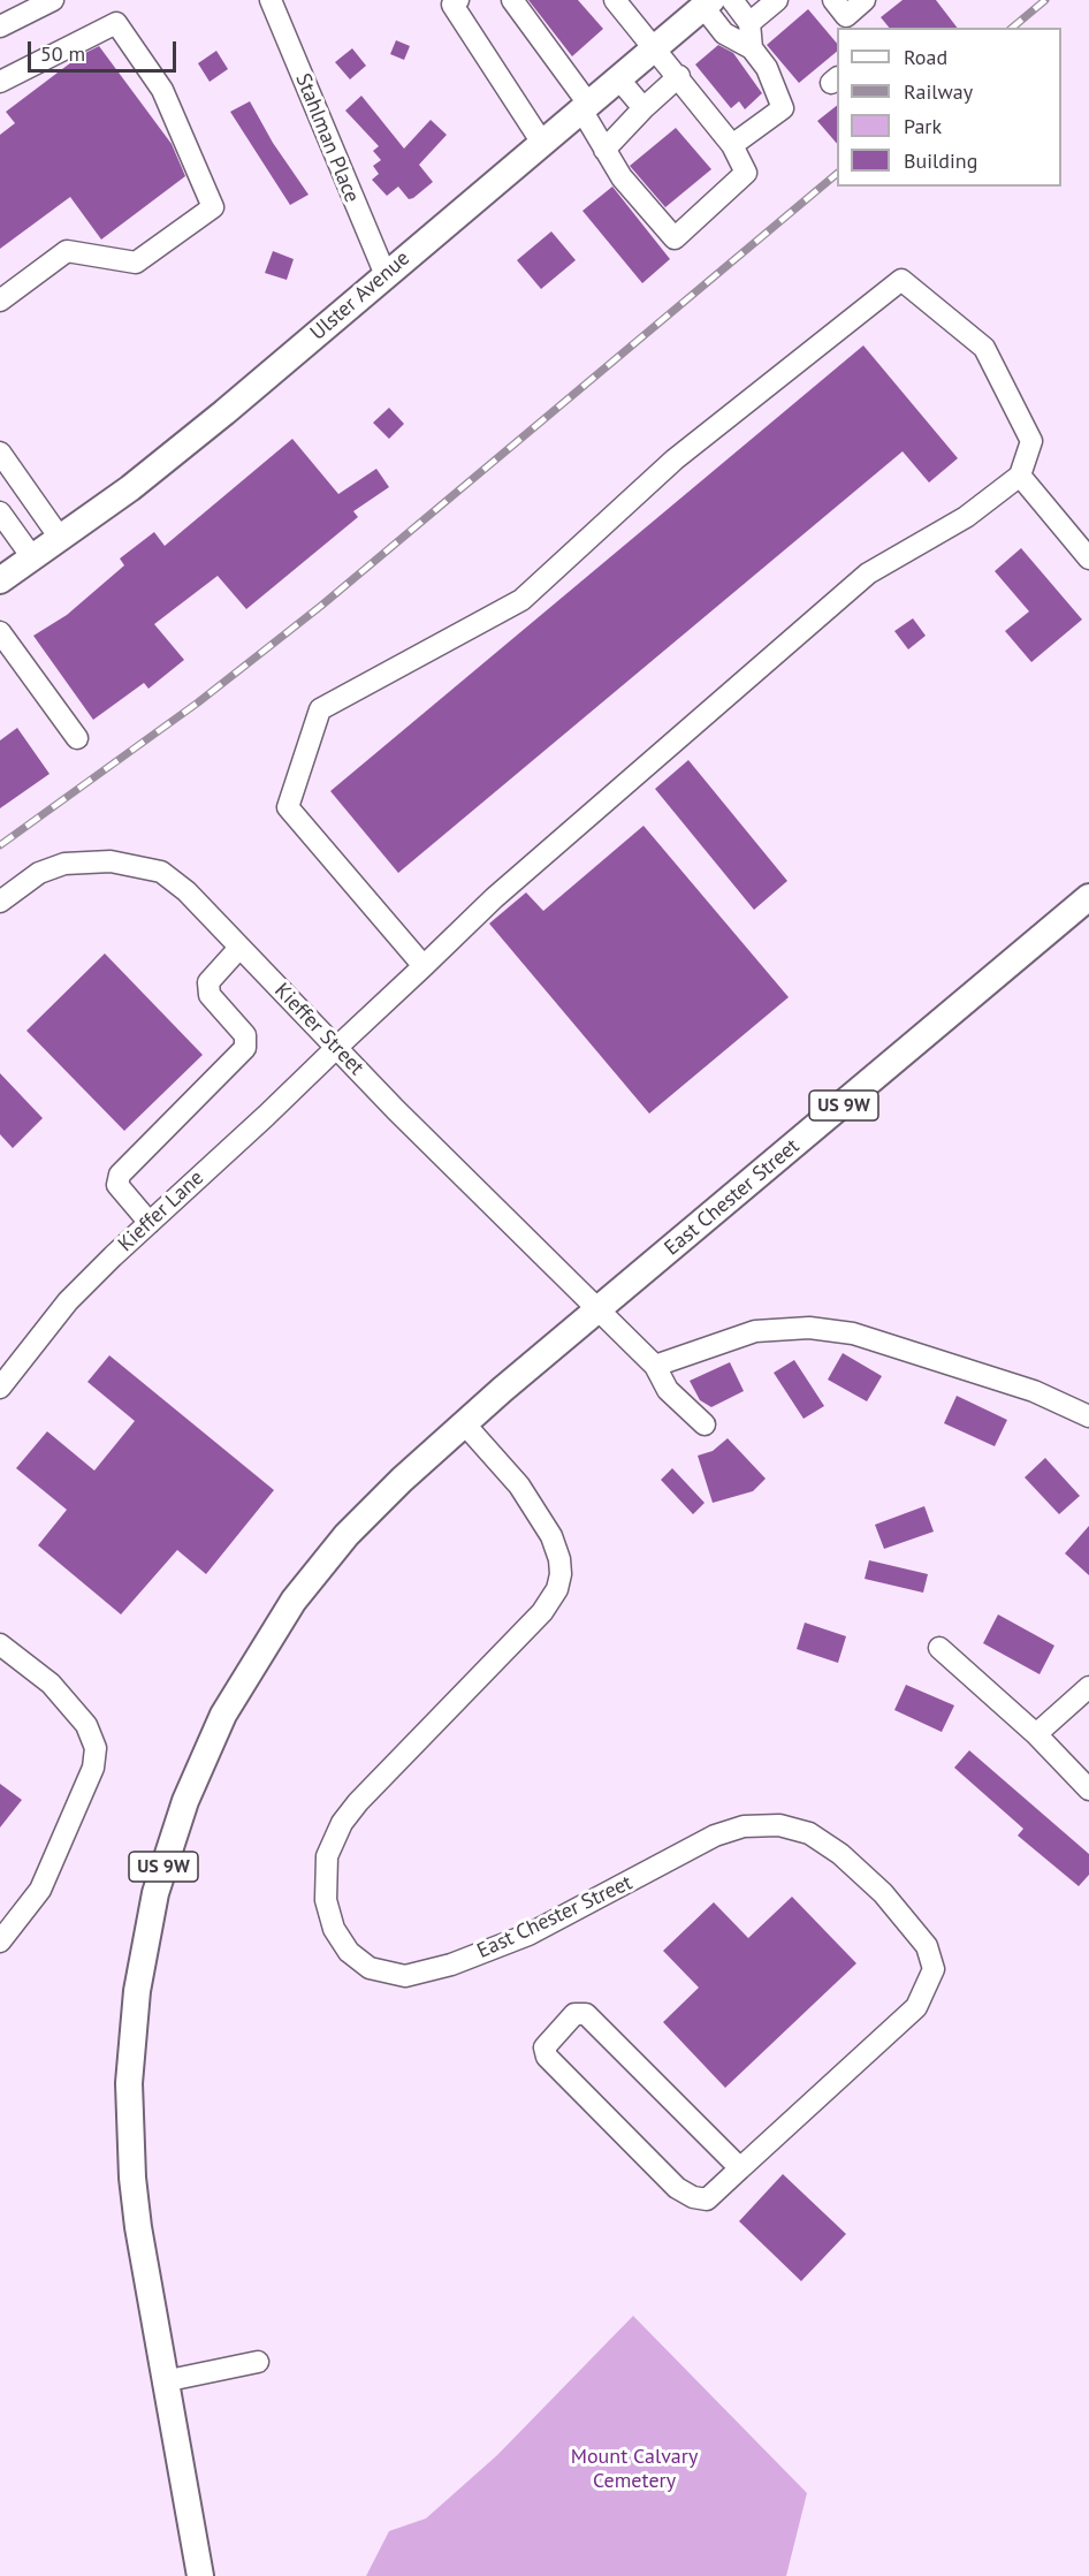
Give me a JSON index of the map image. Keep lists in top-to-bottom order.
{
  "streets": {
    "main road": ["Ulster Avenue", "US 9W", "East Chester Street"],
    "street": ["Stahlman Place", "Kieffer Street", "Kieffer Lane"]
  },
  "crossings": [
    ["Stahlman Place", "Ulster Avenue"],
    ["Kieffer Street", "US 9W"],
    ["Kieffer Street", "East Chester Street"],
    ["Kieffer Street", "Kieffer Lane"],
    ["US 9W", "East Chester Street"]
  ],
  "parks": ["Mount Calvary Cemetery"],
  "legend": [
    "Road",
    "Railway",
    "Park",
    "Building"
  ],
  "scale_bar": "50 m"
}
